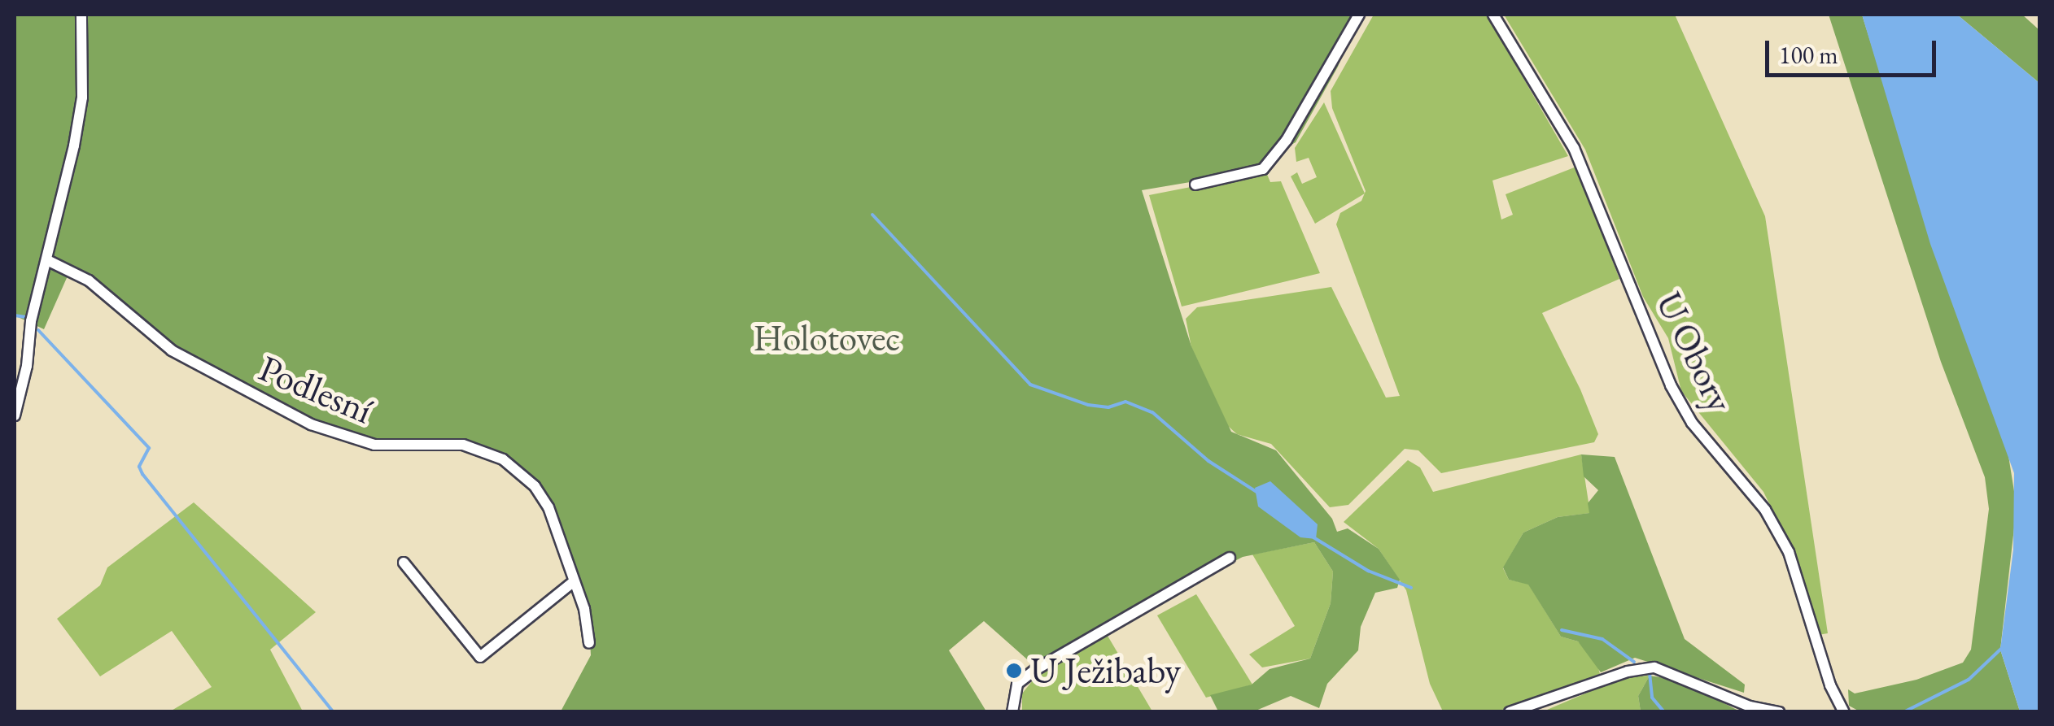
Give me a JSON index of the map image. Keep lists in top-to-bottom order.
{
  "streets": {
    "street": ["U Obory", "Podlesní"]
  },
  "parks": ["Holotovec"],
  "places": ["U Ježibaby"],
  "scale_bar": "100 m"
}
